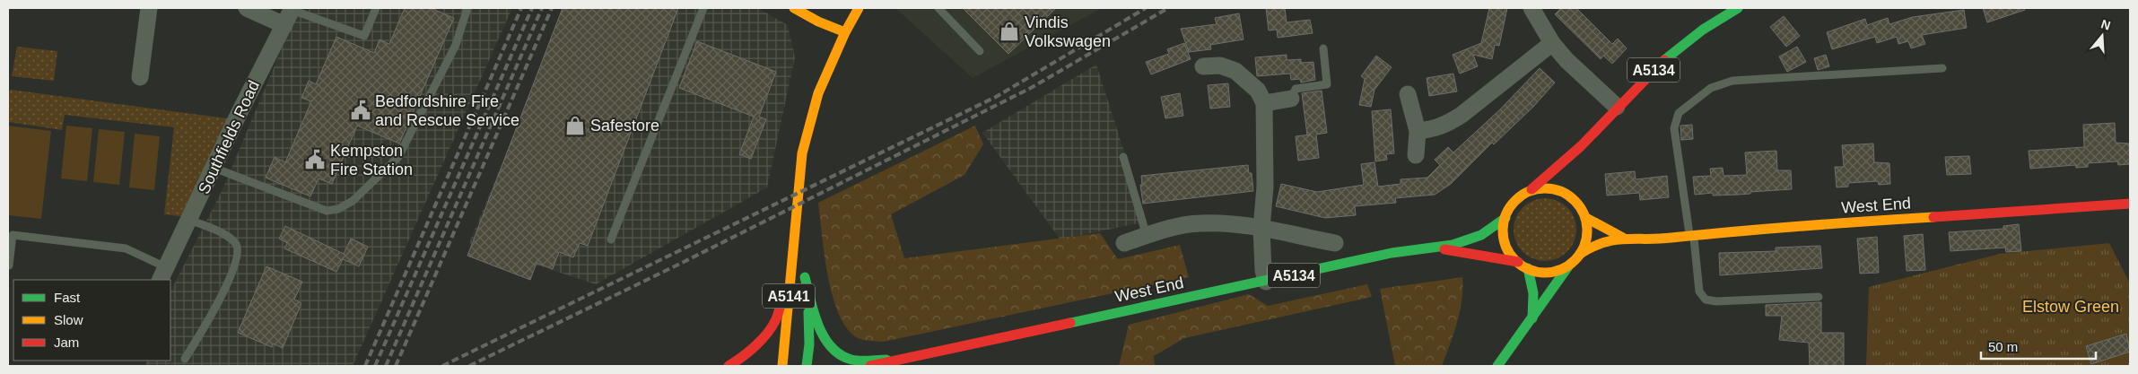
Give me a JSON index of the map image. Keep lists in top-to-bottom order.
{
  "streets": {
    "main road": ["A5134", "West End", "A5141"],
    "street": ["Southfields Road"]
  },
  "crossings": [
    ["A5134", "West End"]
  ],
  "parks": ["Elstow Green"],
  "places": {
    "shop": ["Vindis Volkswagen", "Safestore"],
    "public building": ["Bedfordshire Fire and Rescue Service", "Kempston Fire Station"]
  },
  "legend": ["Fast", "Slow", "Jam"],
  "scale_bar": "50 m",
  "north": "top"
}
